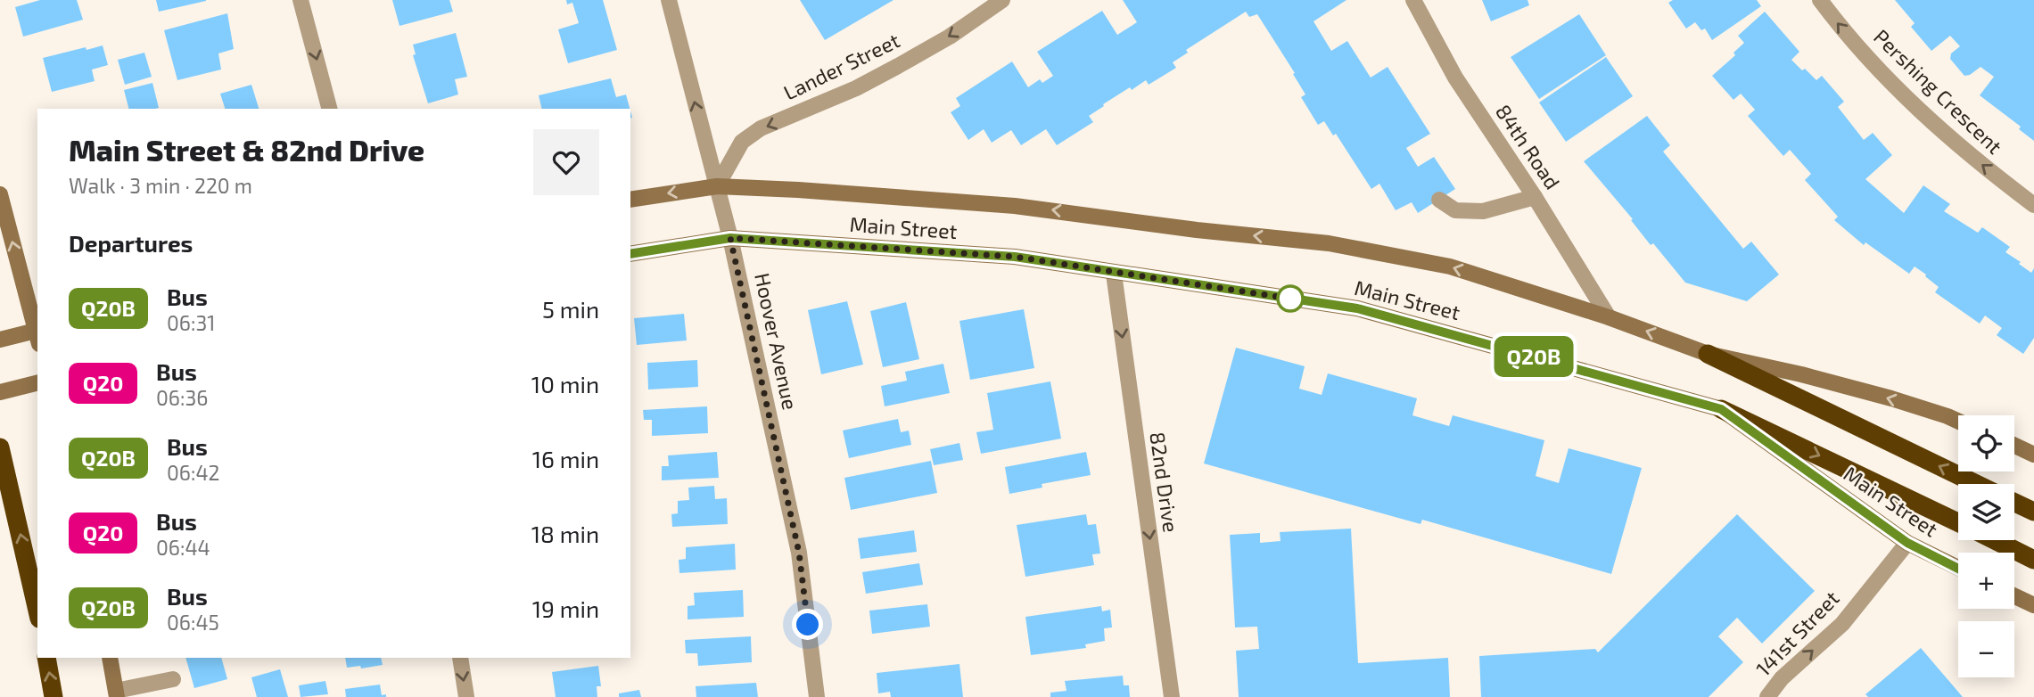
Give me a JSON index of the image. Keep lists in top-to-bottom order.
{
  "streets": {
    "main road": ["Main Street"],
    "street": [
      "Lander Street",
      "Pershing Crescent",
      "84th Road",
      "Hoover Avenue",
      "82nd Drive",
      "141st Street"
    ]
  },
  "crossings": [
    ["Lander Street", "Main Street"],
    ["Lander Street", "Hoover Avenue"],
    ["84th Road", "Main Street"],
    ["Main Street", "Hoover Avenue"],
    ["Main Street", "82nd Drive"],
    ["Main Street", "141st Street"]
  ],
  "one_way": [
    "Lander Street",
    "Pershing Crescent",
    "82nd Drive",
    "141st Street"
  ],
  "lines": ["bus line Q20B"],
  "page": {
    "on_map": "Q20B",
    "heading": [
      ["Main Street & 82nd Drive", "Walk · 3 min · 220 m"],
      "Departures"
    ],
    "list": [
      {
        "mark": "Q20B",
        "name": "Bus",
        "note": "06:31",
        "value": "5 min"
      },
      {
        "mark": "Q20",
        "name": "Bus",
        "note": "06:36",
        "value": "10 min"
      },
      {
        "mark": "Q20B",
        "name": "Bus",
        "note": "06:42",
        "value": "16 min"
      },
      {
        "mark": "Q20",
        "name": "Bus",
        "note": "06:44",
        "value": "18 min"
      },
      {
        "mark": "Q20B",
        "name": "Bus",
        "note": "06:45",
        "value": "19 min"
      }
    ],
    "map_buttons": ["+", "−"]
  }
}
